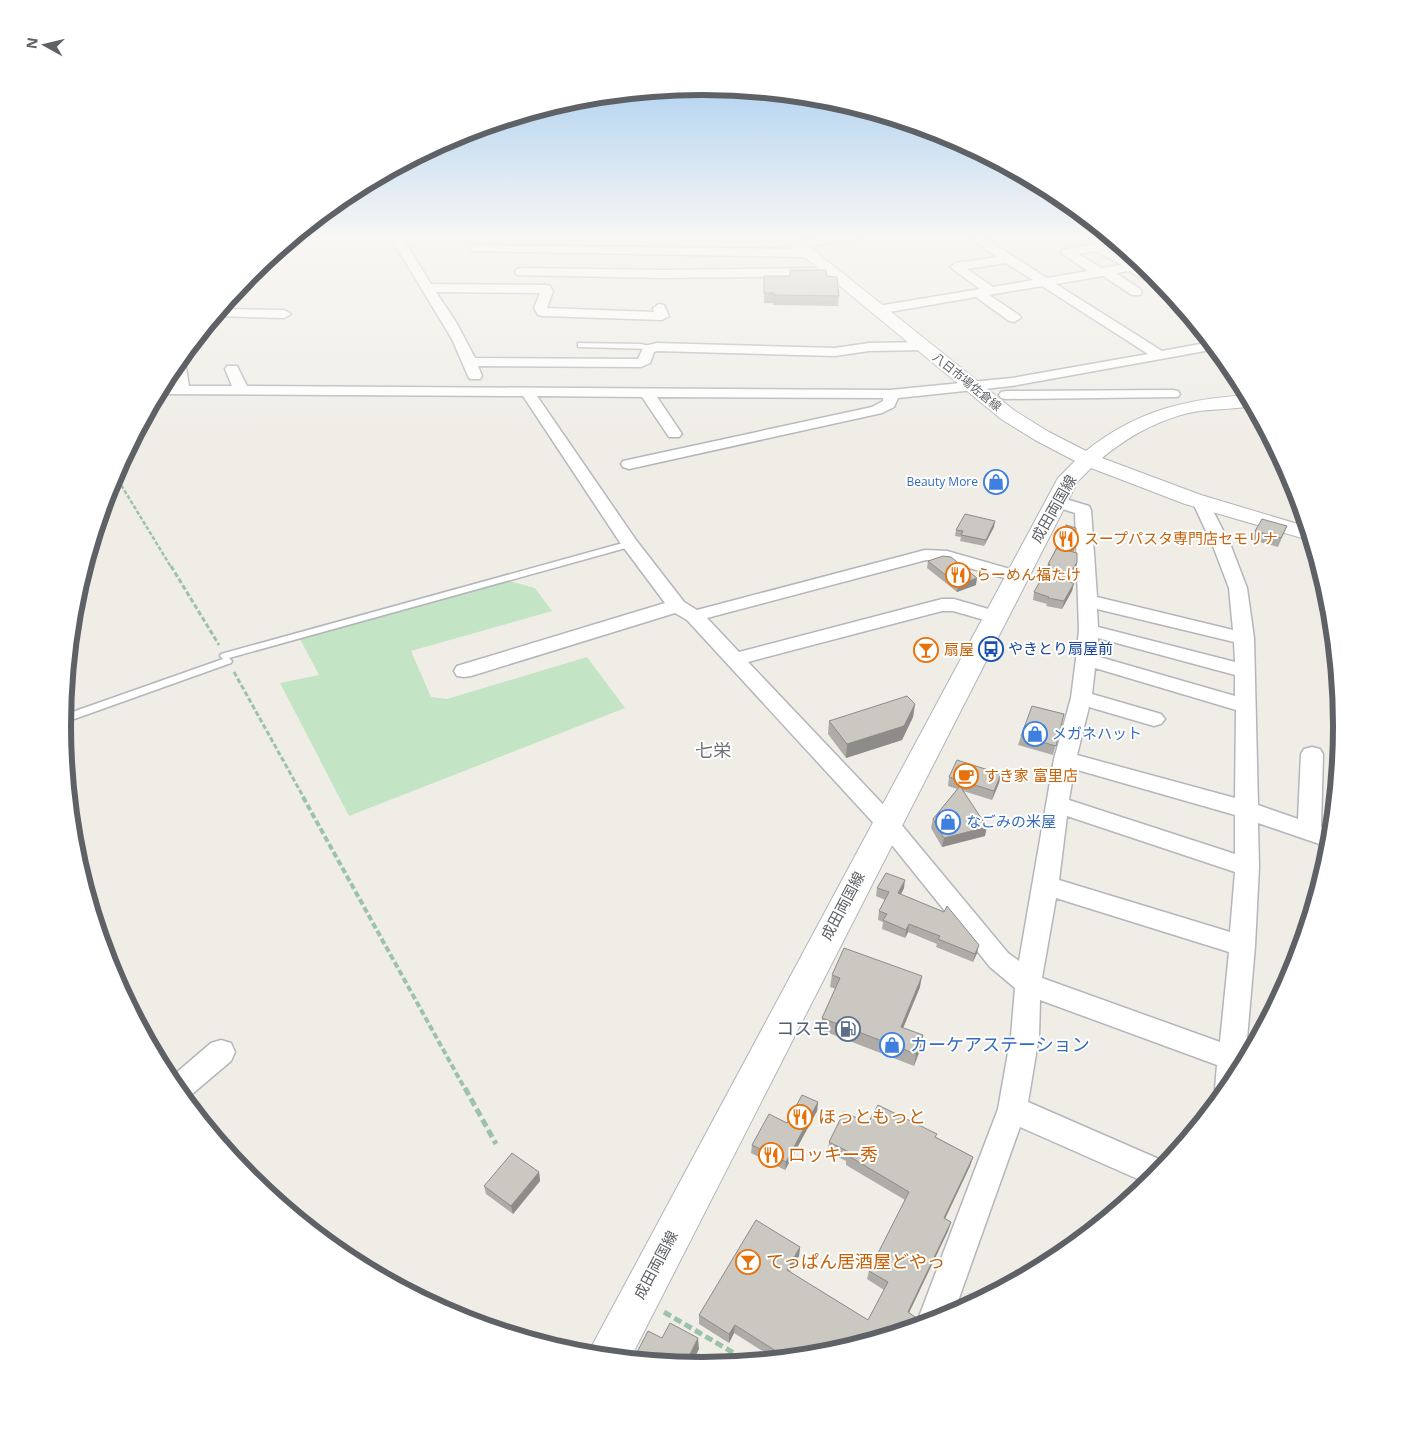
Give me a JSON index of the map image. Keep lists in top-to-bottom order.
{
  "streets": {
    "main road": ["八日市場佐倉線", "成田両国線"]
  },
  "crossings": [
    ["八日市場佐倉線", "成田両国線"]
  ],
  "districts": ["七栄"],
  "places": {
    "shop": [
      "Beauty More",
      "メガネハット",
      "なごみの米屋",
      "カーケアステーション"
    ],
    "restaurant": [
      "スープパスタ専門店セモリナ",
      "らーめん福たけ",
      "ほっともっと",
      "ロッキー秀"
    ],
    "bus stop": ["やきとり扇屋前"],
    "bar": ["扇屋", "てっぱん居酒屋どやっ"],
    "cafe": ["すき家 富里店"],
    "fuel station": ["コスモ"]
  },
  "north": "left"
}
